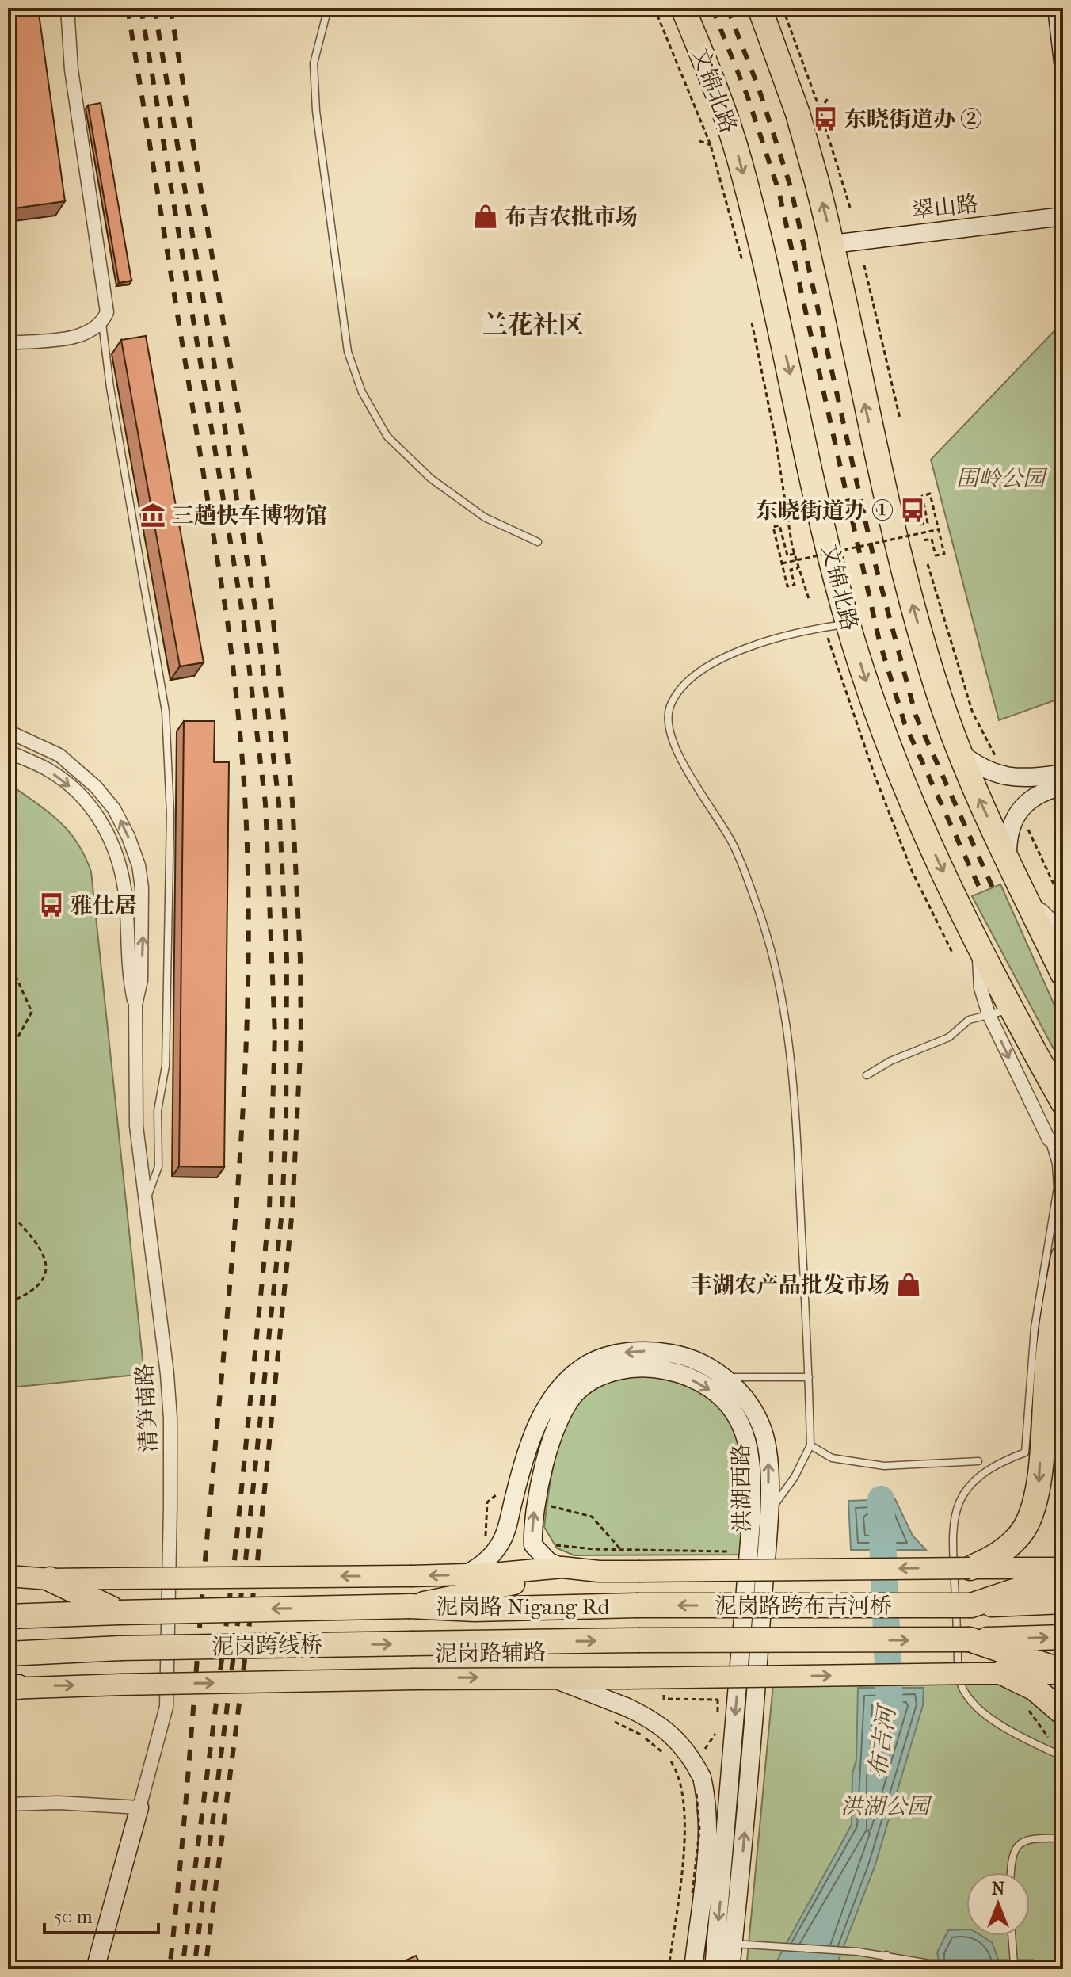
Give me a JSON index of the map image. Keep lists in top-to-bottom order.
{
  "streets": {
    "highway": [
      "文锦北路",
      "泥岗路跨布吉河桥",
      "泥岗路 Nigang Rd",
      "泥岗跨线桥"
    ],
    "main road": ["翠山路", "洪湖西路", "泥岗路辅路"],
    "street": ["清笋南路"]
  },
  "crossings": [
    ["泥岗路跨布吉河桥", "泥岗路 Nigang Rd"],
    ["泥岗路 Nigang Rd", "泥岗跨线桥"]
  ],
  "districts": ["兰花社区"],
  "water": ["布吉河"],
  "parks": ["围岭公园", "洪湖公园"],
  "places": {
    "bus stop": ["东晓街道办 ②", "东晓街道办 ①", "雅仕居"],
    "shop": ["布吉农批市场", "丰湖农产品批发市场"],
    "museum": ["三趟快车博物馆"]
  },
  "scale_bar": "50 m",
  "north": "top"
}
